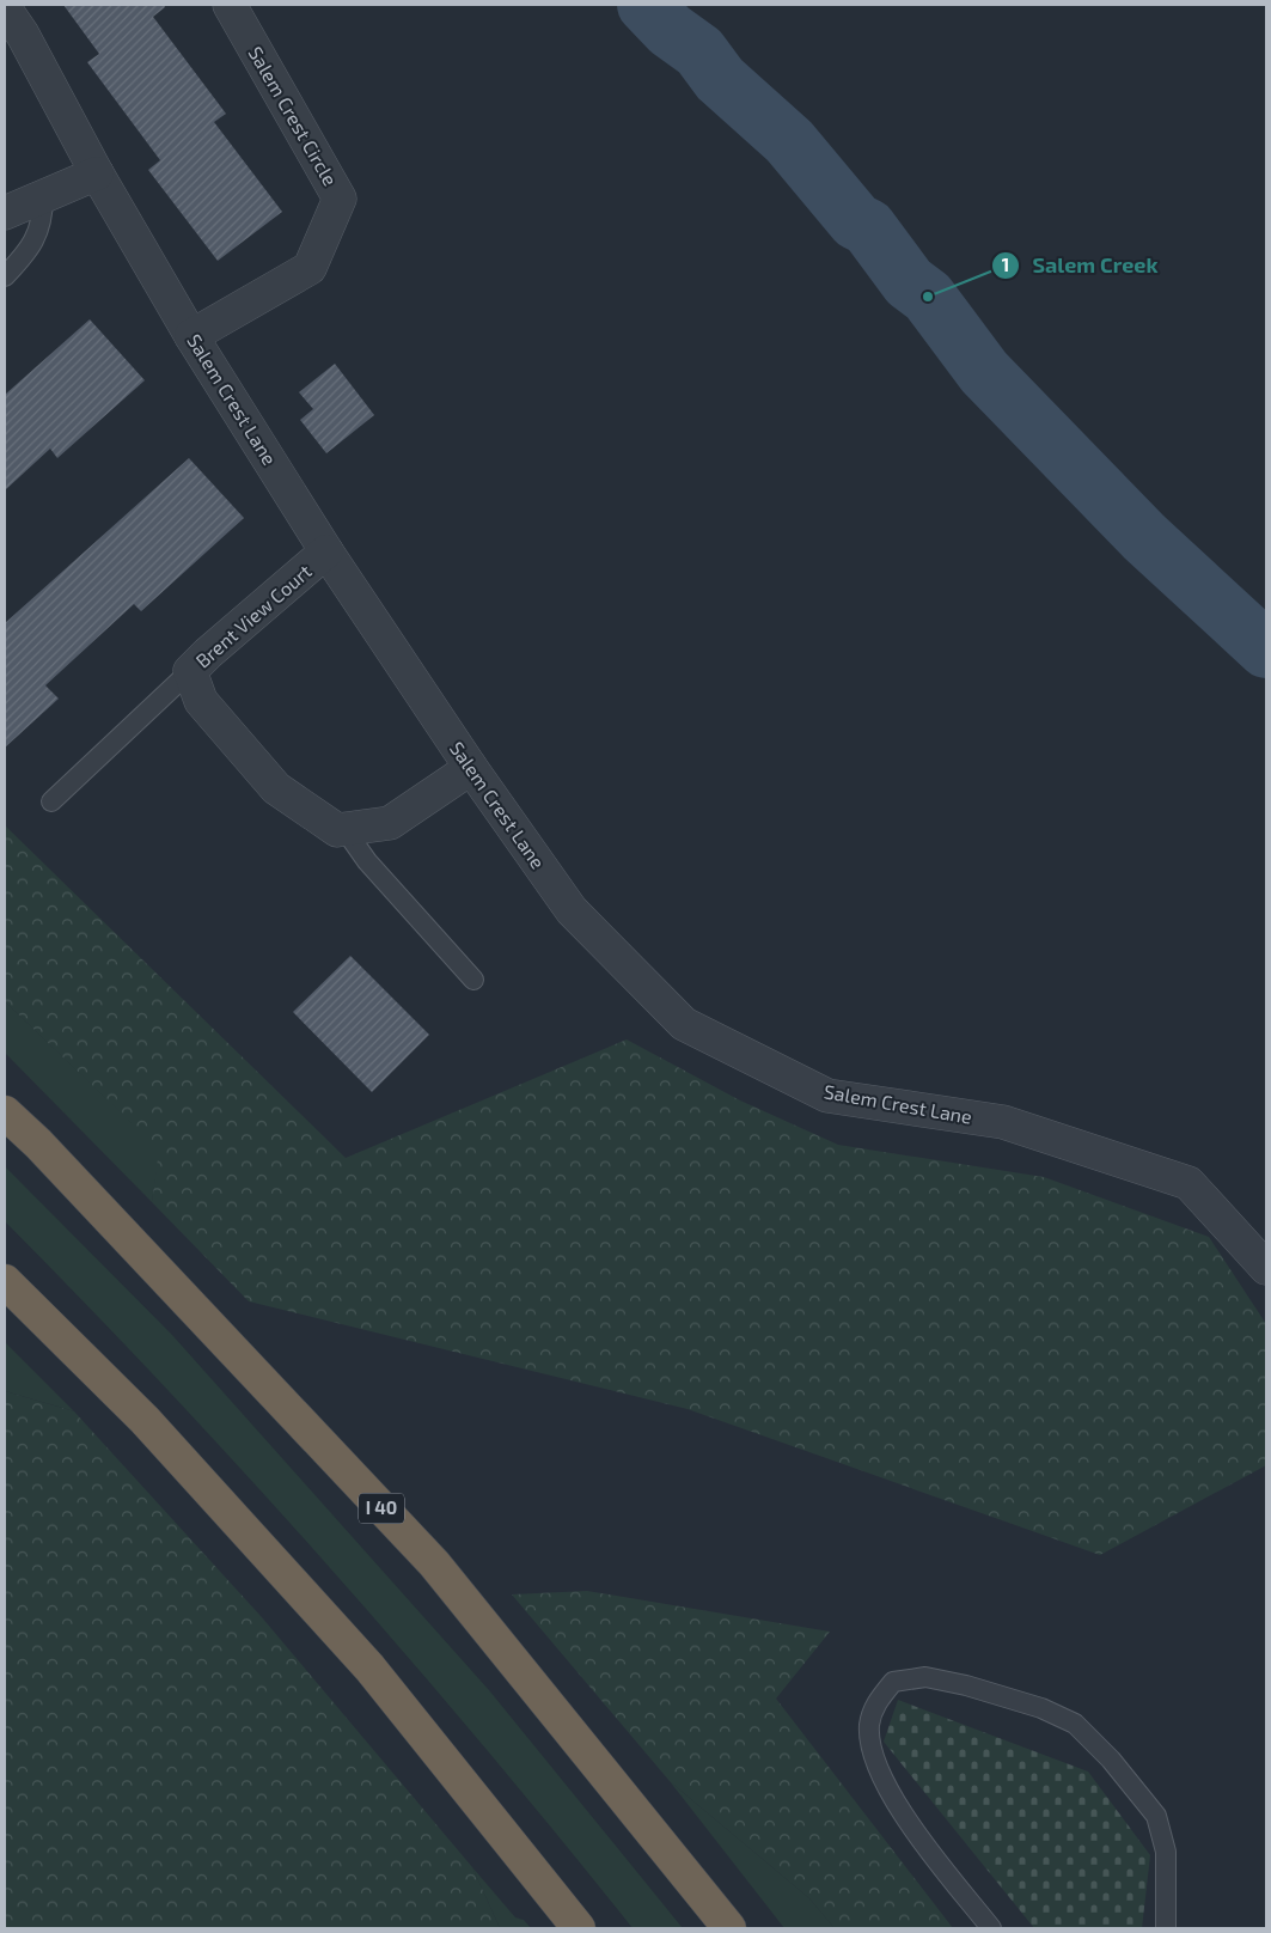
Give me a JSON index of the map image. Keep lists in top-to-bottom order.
{
  "streets": {
    "highway": ["I 40"],
    "street": ["Salem Crest Circle", "Salem Crest Lane", "Brent View Court"]
  },
  "crossings": [
    ["Salem Crest Circle", "Salem Crest Lane"],
    ["Salem Crest Lane", "Brent View Court"]
  ],
  "places": ["Salem Creek"]
}
